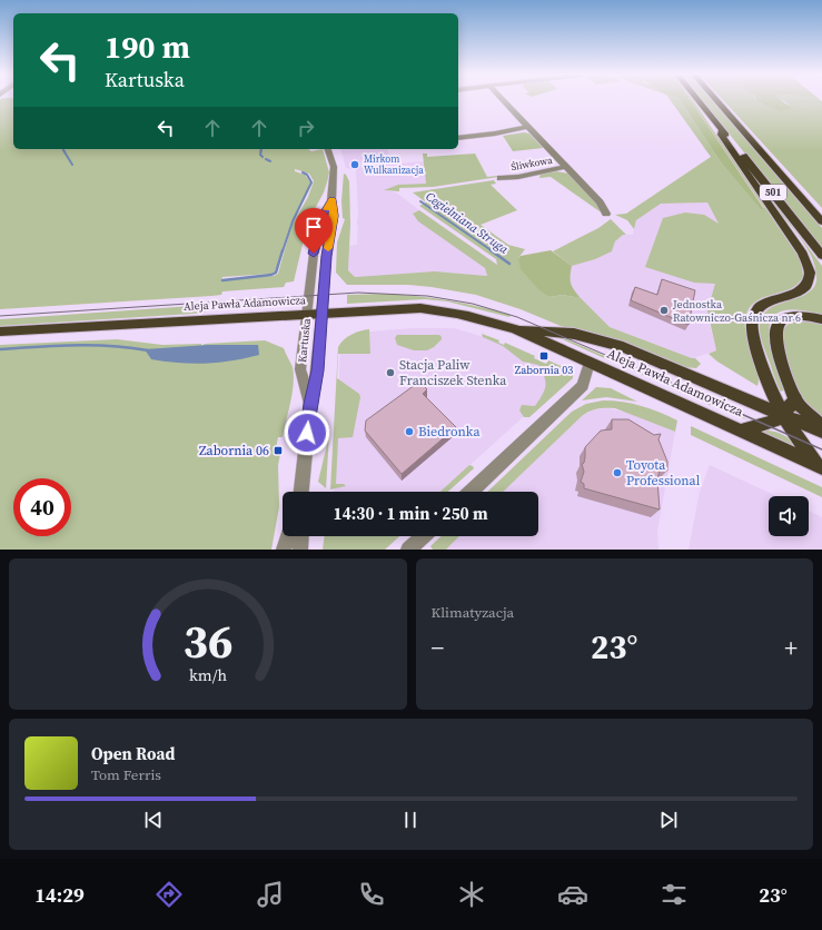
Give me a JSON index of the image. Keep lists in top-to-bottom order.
{
  "streets": {
    "main road": ["501", "Aleja Pawła Adamowicza"],
    "street": ["Śliwkowa", "Kartuska"]
  },
  "crossings": [
    ["Aleja Pawła Adamowicza", "Kartuska"]
  ],
  "water": ["Cegielniana Struga"],
  "places": {
    "other": [
      "Mirkom Wulkanizacja",
      "Jednostka Ratowniczo-Gaśnicza nr 6",
      "Stacja Paliw Franciszek Stenka",
      "Biedronka",
      "Toyota Professional"
    ],
    "transit": ["Zabornia 03", "Zabornia 06"]
  },
  "page": {
    "turn": ["190 m", "Kartuska"],
    "limit": "40",
    "trip": "14:30 · 1 min · 250 m",
    "tile": "Klimatyzacja",
    "heat": ["−", "23°", "+"],
    "song": ["Open Road", "Tom Ferris"],
    "tabs": ["14:29", "23°"],
    "gauge": ["36", "km/h"]
  }
}
